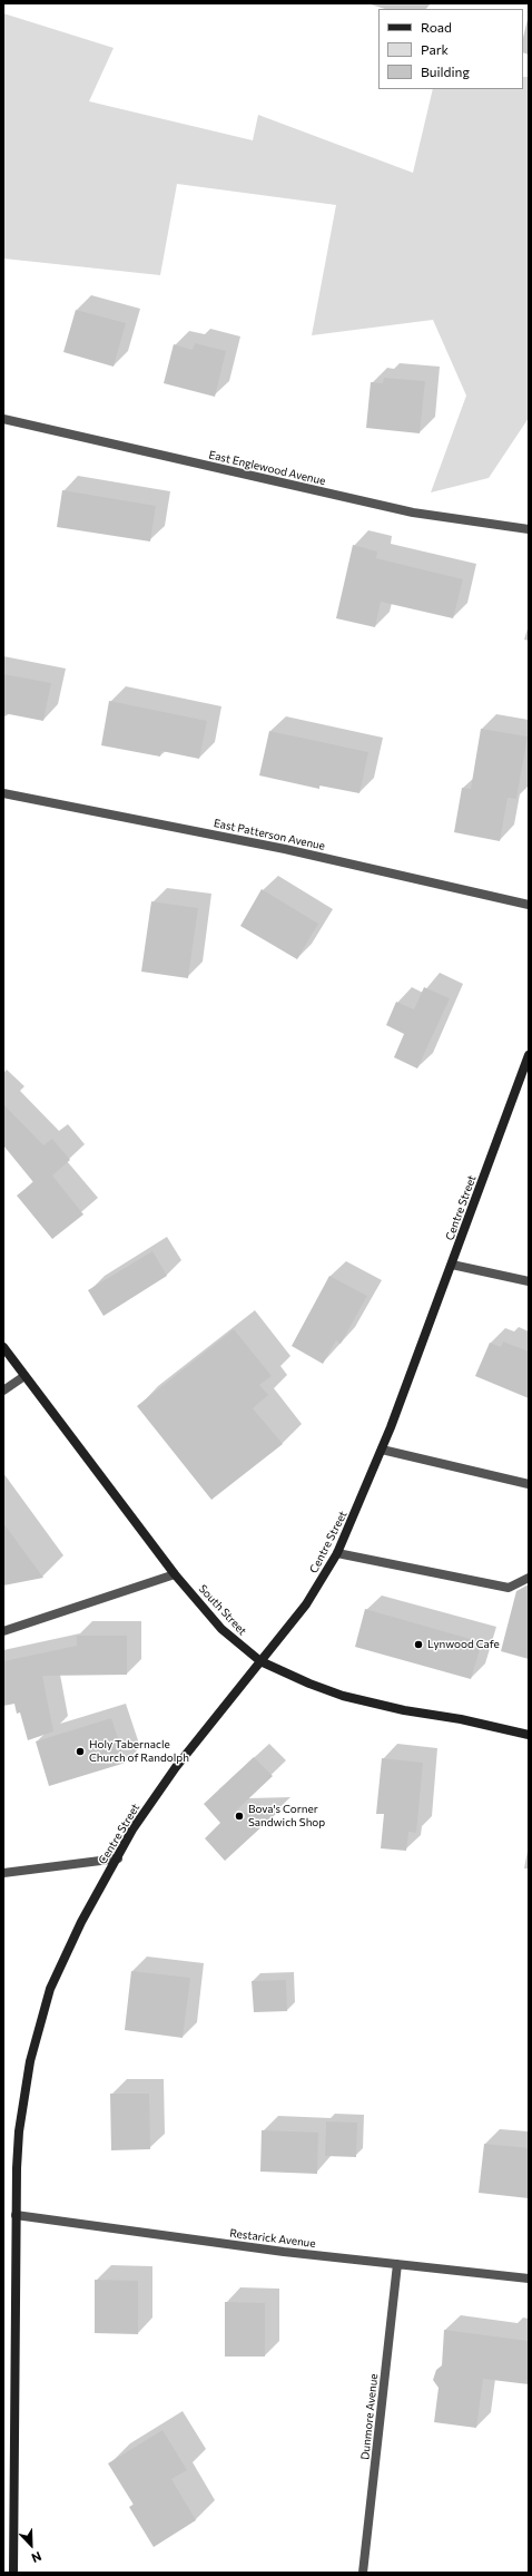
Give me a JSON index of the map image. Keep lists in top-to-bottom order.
{
  "streets": {
    "main road": ["Centre Street", "South Street"],
    "street": [
      "East Englewood Avenue",
      "East Patterson Avenue",
      "Restarick Avenue",
      "Dunmore Avenue"
    ]
  },
  "crossings": [
    ["Centre Street", "South Street"],
    ["Centre Street", "Restarick Avenue"],
    ["Restarick Avenue", "Dunmore Avenue"]
  ],
  "places": ["Lynwood Cafe", "Holy Tabernacle Church of Randolph", "Bova's Corner Sandwich Shop"],
  "legend": ["Road", "Park", "Building"],
  "north": "bottom right"
}
